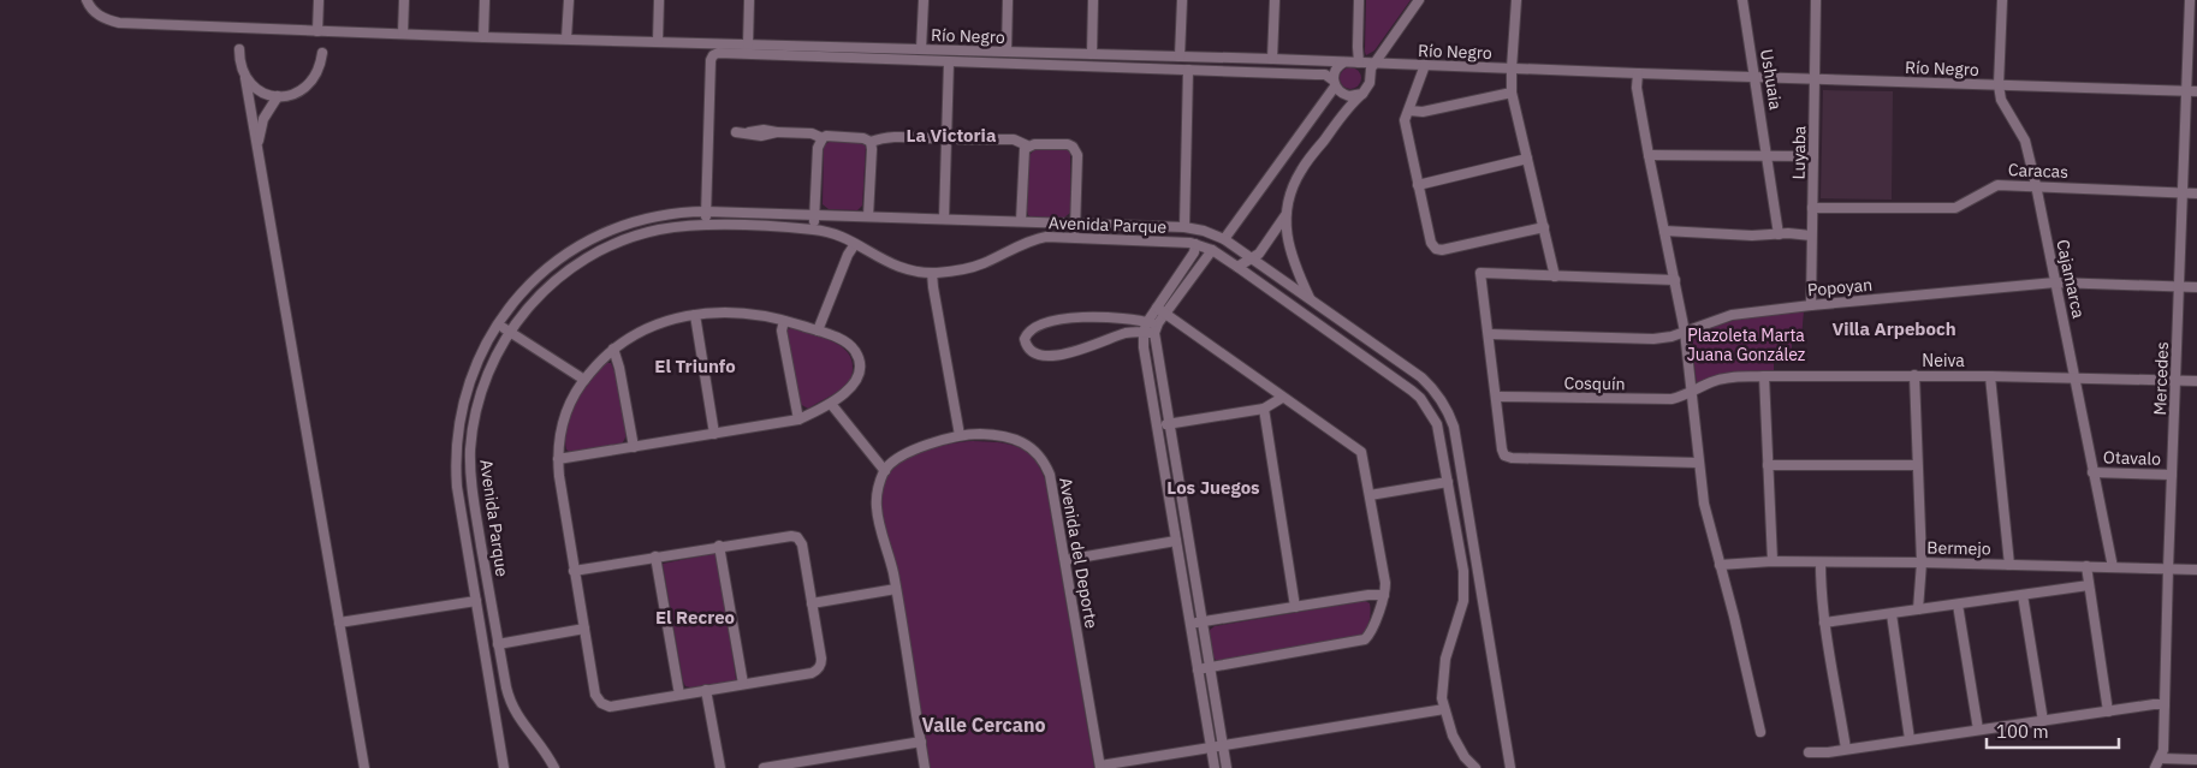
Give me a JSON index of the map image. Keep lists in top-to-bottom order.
{
  "streets": {
    "street": [
      "Río Negro",
      "Ushuaia",
      "Luyaba",
      "Caracas",
      "Avenida Parque",
      "Cajamarca",
      "Popoyan",
      "Neiva",
      "Mercedes",
      "Cosquín",
      "Otavalo",
      "Bermejo",
      "Avenida del Deporte"
    ]
  },
  "crossings": [
    ["Río Negro", "Ushuaia"],
    ["Río Negro", "Luyaba"],
    ["Río Negro", "Avenida Parque"],
    ["Río Negro", "Cajamarca"],
    ["Río Negro", "Mercedes"],
    ["Luyaba", "Caracas"],
    ["Luyaba", "Popoyan"],
    ["Caracas", "Cajamarca"],
    ["Caracas", "Mercedes"],
    ["Cajamarca", "Popoyan"],
    ["Cajamarca", "Neiva"],
    ["Cajamarca", "Otavalo"],
    ["Cajamarca", "Bermejo"],
    ["Popoyan", "Mercedes"],
    ["Neiva", "Mercedes"],
    ["Neiva", "Cosquín"],
    ["Mercedes", "Otavalo"],
    ["Mercedes", "Bermejo"]
  ],
  "districts": [
    "La Victoria",
    "Villa Arpeboch",
    "El Triunfo",
    "Los Juegos",
    "El Recreo",
    "Valle Cercano"
  ],
  "parks": ["Plazoleta Marta Juana González"],
  "scale_bar": "100 m"
}
